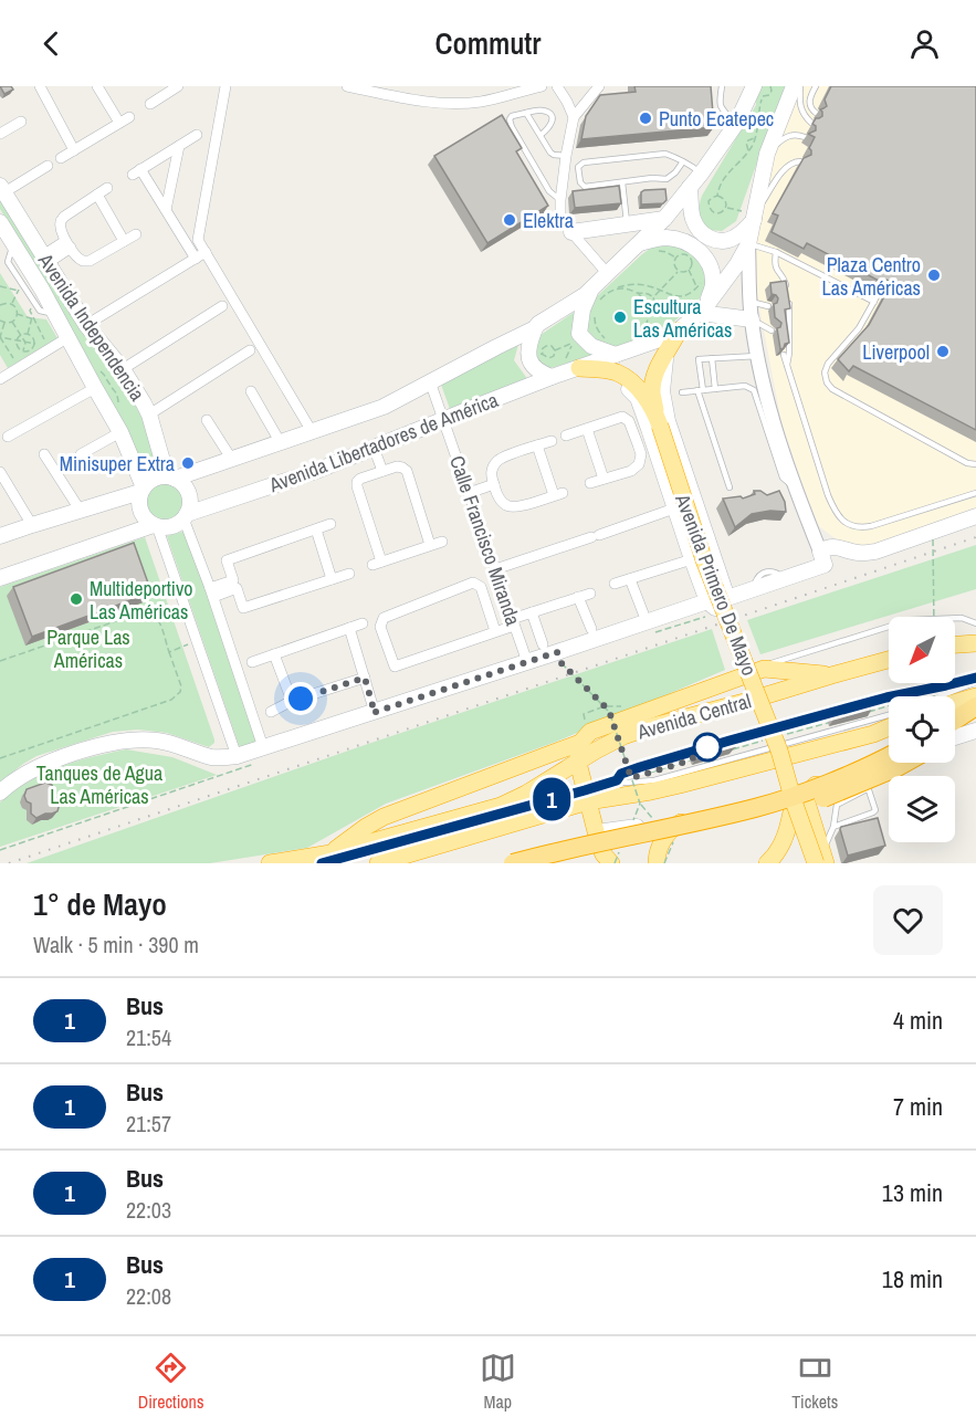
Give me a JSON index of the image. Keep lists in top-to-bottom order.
{
  "streets": {
    "highway": ["Avenida Primero De Mayo", "Avenida Central"],
    "main road": ["Avenida Independencia", "Avenida Libertadores de América"],
    "street": ["Calle Francisco Miranda"]
  },
  "crossings": [
    ["Avenida Independencia", "Avenida Libertadores de América"],
    ["Avenida Libertadores de América", "Calle Francisco Miranda"],
    ["Avenida Libertadores de América", "Avenida Primero De Mayo"]
  ],
  "parks": ["Parque Las Américas", "Tanques de Agua Las Américas"],
  "places": [
    "Punto Ecatepec",
    "Elektra",
    "Plaza Centro Las Américas",
    "Escultura Las Américas",
    "Liverpool",
    "Minisuper Extra",
    "Multideportivo Las Américas"
  ],
  "lines": ["bus line 1"],
  "north": "bottom left",
  "page": {
    "header": "Commutr",
    "on_map": "1",
    "heading": ["1° de Mayo", "Walk · 5 min · 390 m"],
    "list": [
      {
        "mark": "1",
        "name": "Bus",
        "note": "21:54",
        "value": "4 min"
      },
      {
        "mark": "1",
        "name": "Bus",
        "note": "21:57",
        "value": "7 min"
      },
      {
        "mark": "1",
        "name": "Bus",
        "note": "22:03",
        "value": "13 min"
      },
      {
        "mark": "1",
        "name": "Bus",
        "note": "22:08",
        "value": "18 min"
      }
    ],
    "tabs": ["Directions", "Map", "Tickets"]
  }
}
